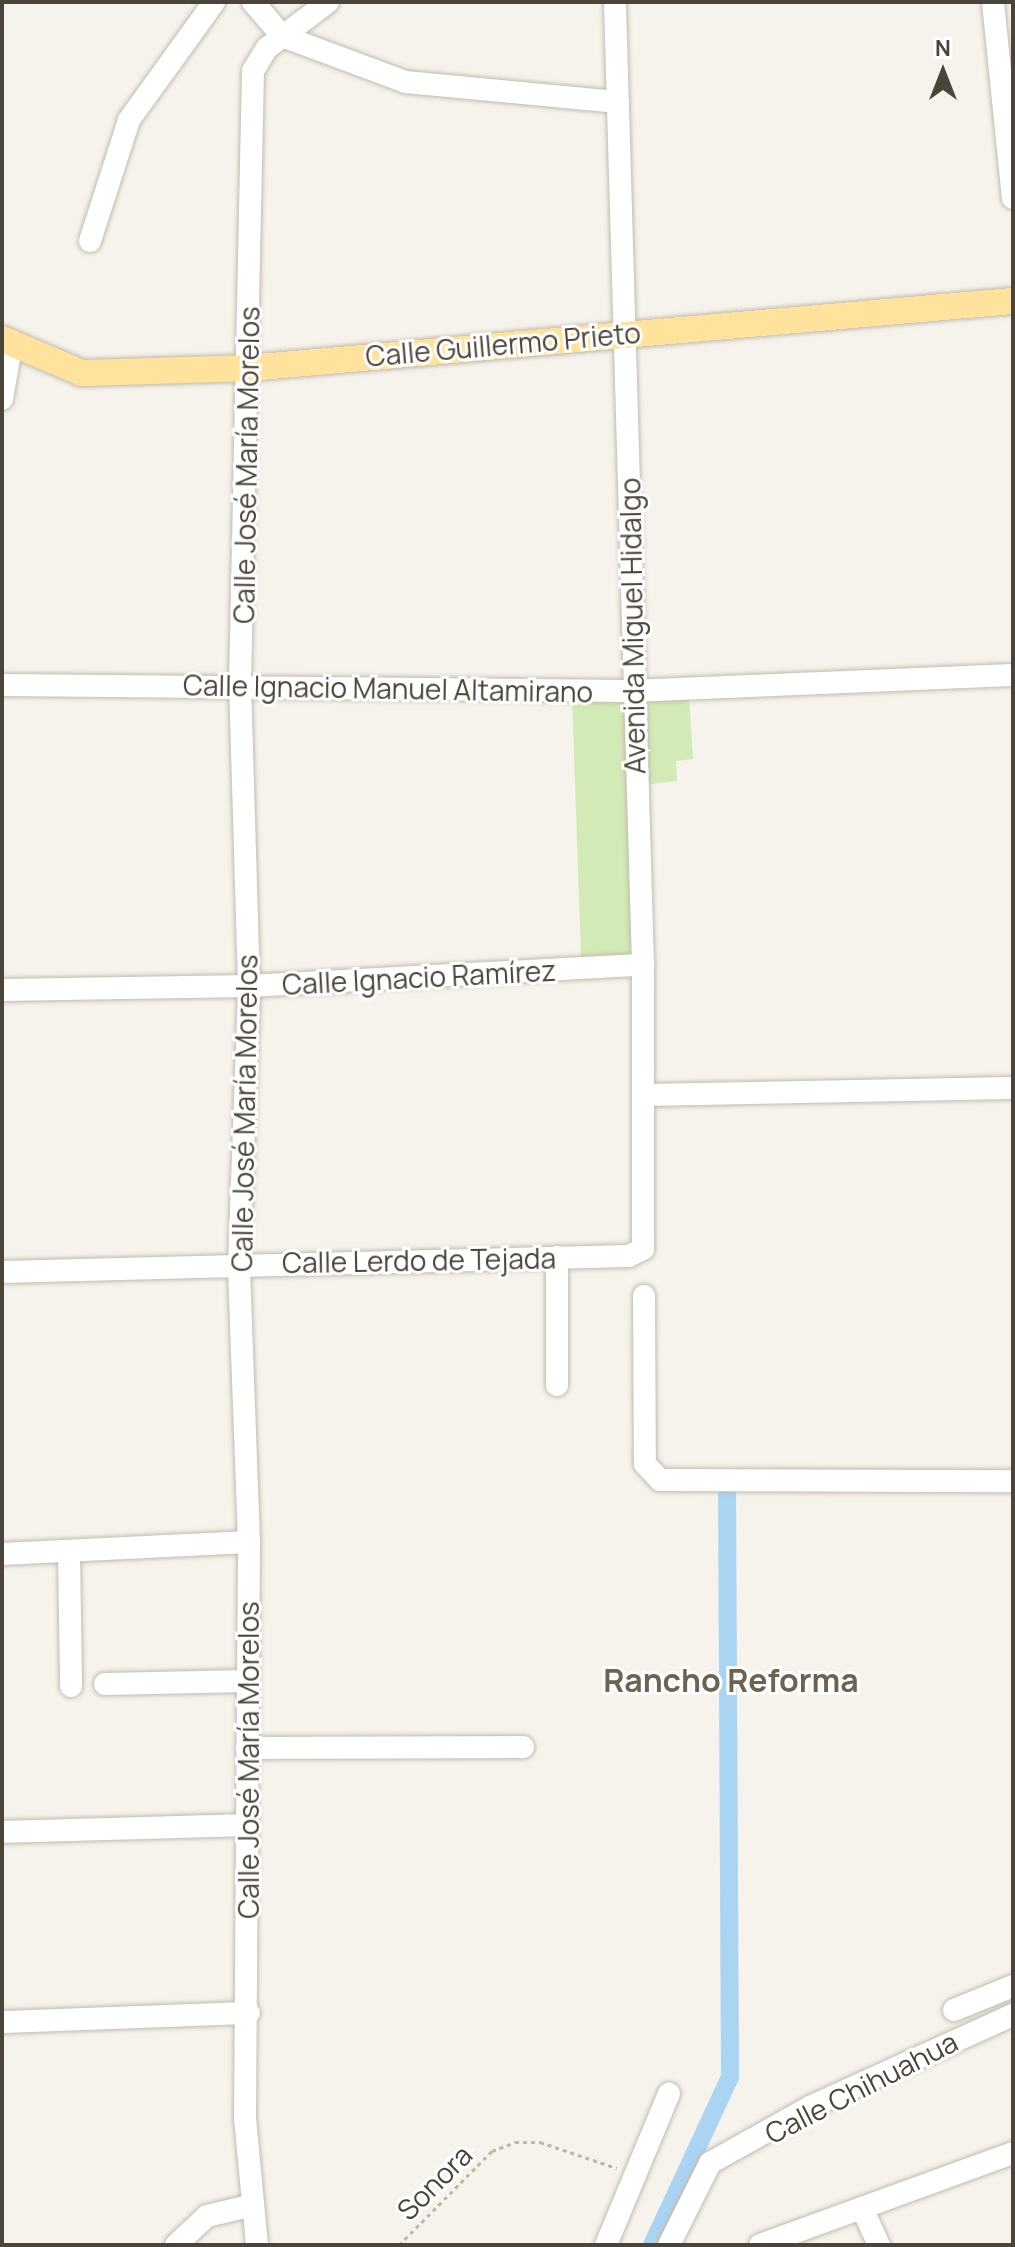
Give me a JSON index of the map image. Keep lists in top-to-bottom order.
{
  "streets": {
    "main road": ["Calle Guillermo Prieto"],
    "street": [
      "Calle José María Morelos",
      "Avenida Miguel Hidalgo",
      "Calle Ignacio Manuel Altamirano",
      "Calle Ignacio Ramírez",
      "Calle Lerdo de Tejada",
      "Calle Chihuahua"
    ],
    "path": ["Sonora"]
  },
  "crossings": [
    ["Calle Guillermo Prieto", "Calle José María Morelos"],
    ["Calle Guillermo Prieto", "Avenida Miguel Hidalgo"],
    ["Calle José María Morelos", "Calle Ignacio Manuel Altamirano"],
    ["Calle José María Morelos", "Calle Ignacio Ramírez"],
    ["Calle José María Morelos", "Calle Lerdo de Tejada"],
    ["Avenida Miguel Hidalgo", "Calle Ignacio Manuel Altamirano"],
    ["Avenida Miguel Hidalgo", "Calle Ignacio Ramírez"],
    ["Avenida Miguel Hidalgo", "Calle Lerdo de Tejada"]
  ],
  "districts": ["Rancho Reforma"],
  "north": "top"
}
